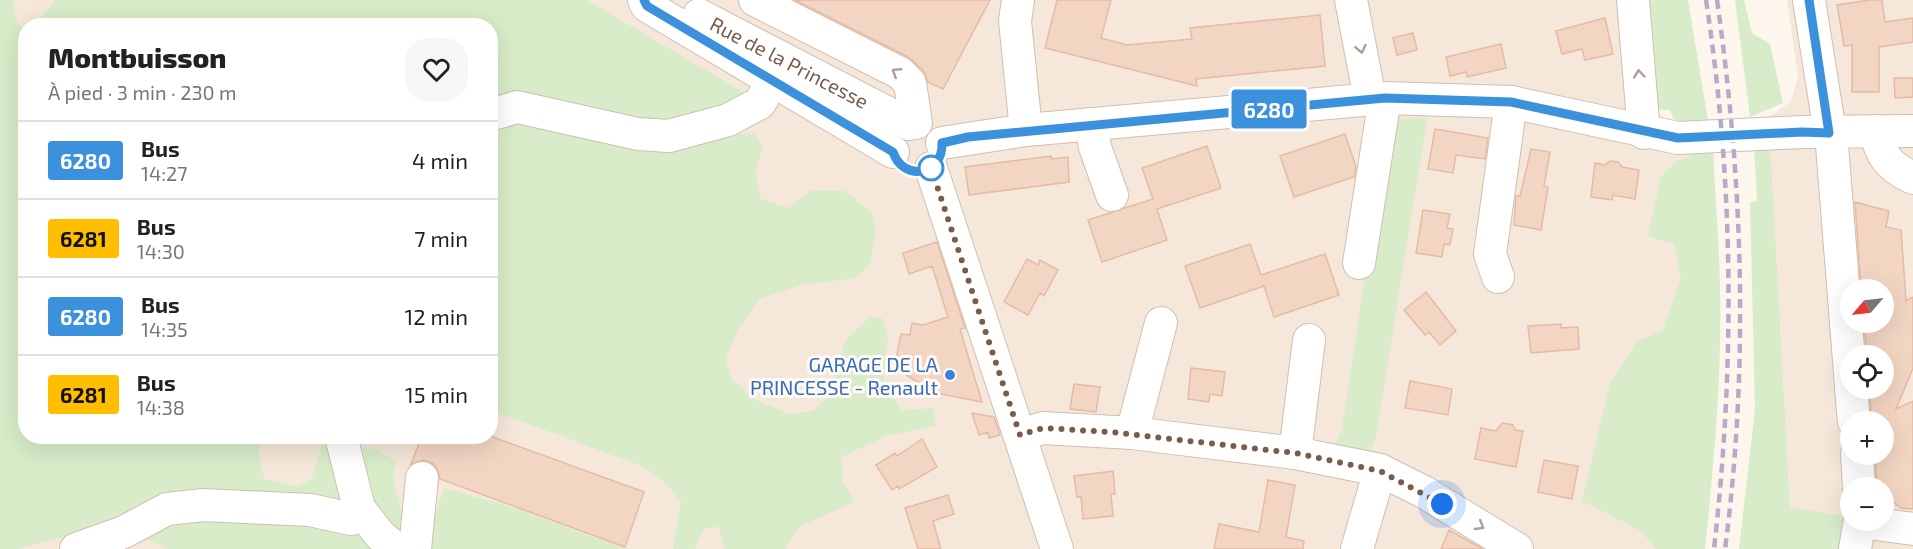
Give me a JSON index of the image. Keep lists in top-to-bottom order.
{
  "streets": {
    "street": ["Rue de la Princesse"]
  },
  "places": ["GARAGE DE LA PRINCESSE - Renault"],
  "lines": ["bus line 6280"],
  "north": "bottom left",
  "page": {
    "on_map": "6280",
    "heading": ["Montbuisson", "À pied · 3 min · 230 m"],
    "list": [
      {
        "mark": "6280",
        "name": "Bus",
        "note": "14:27",
        "value": "4 min"
      },
      {
        "mark": "6281",
        "name": "Bus",
        "note": "14:30",
        "value": "7 min"
      },
      {
        "mark": "6280",
        "name": "Bus",
        "note": "14:35",
        "value": "12 min"
      },
      {
        "mark": "6281",
        "name": "Bus",
        "note": "14:38",
        "value": "15 min"
      }
    ],
    "map_buttons": ["+", "−"]
  }
}
